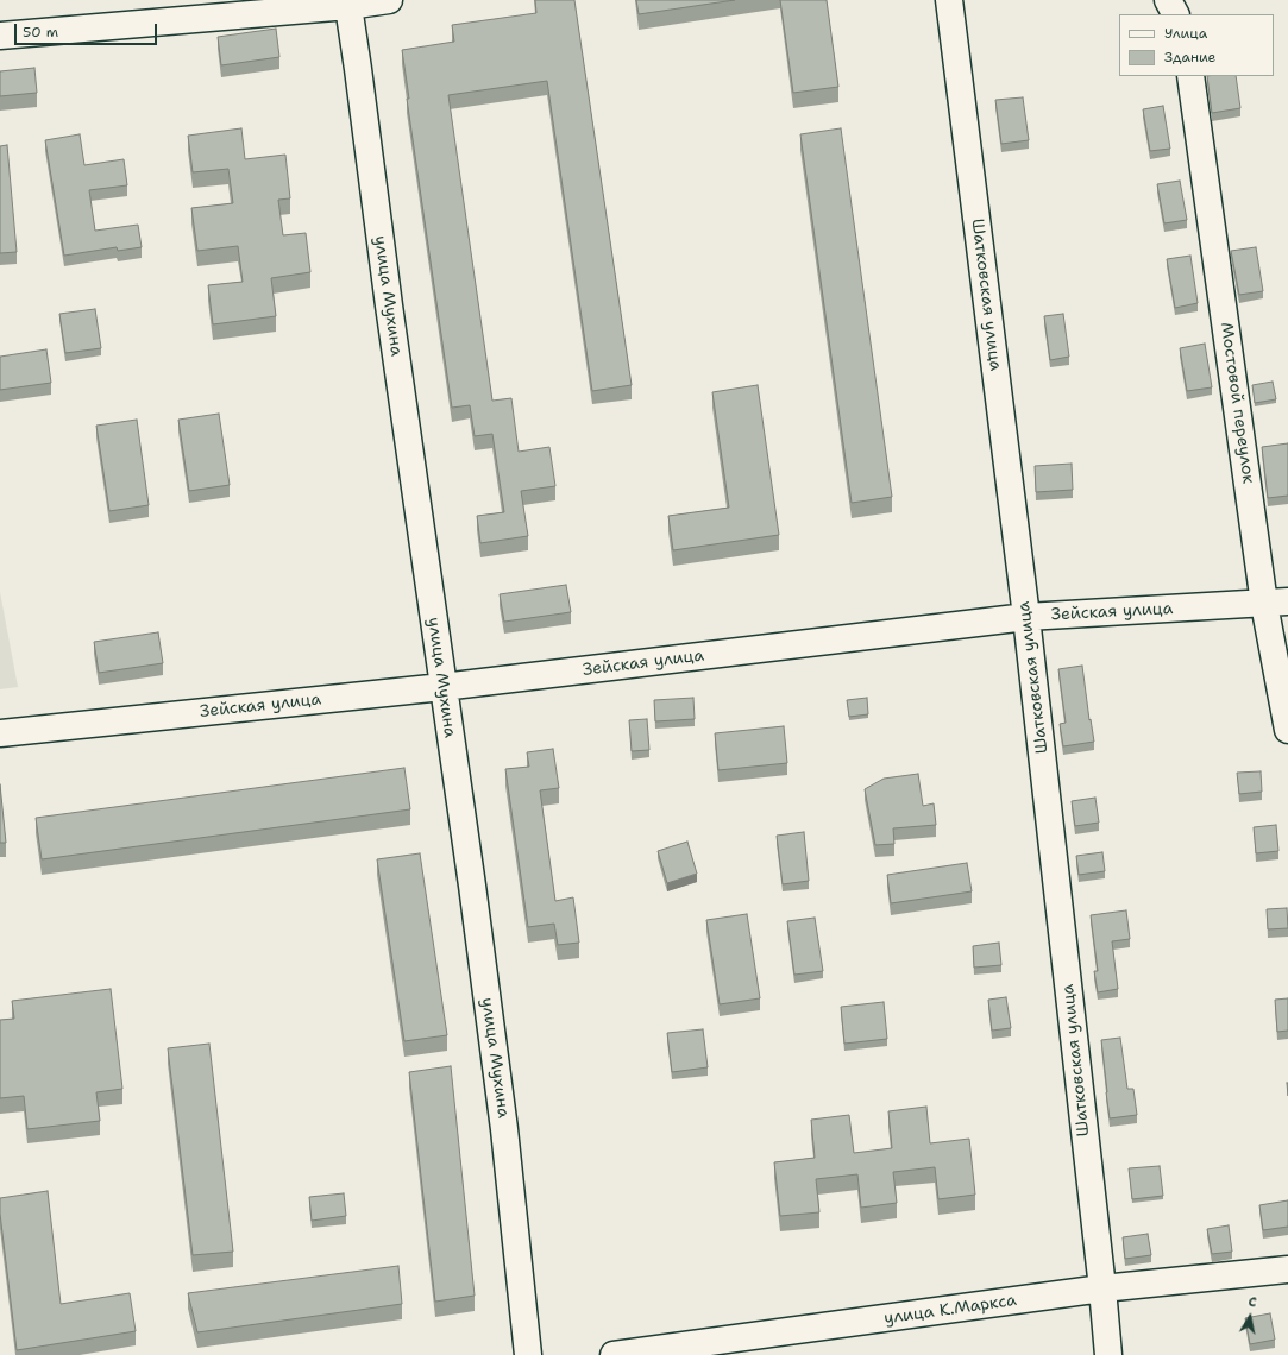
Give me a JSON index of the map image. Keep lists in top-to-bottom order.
{
  "streets": {
    "street": [
      "Шатковская улица",
      "улица Мухина",
      "Мостовой переулок",
      "Зейская улица",
      "улица К.Маркса"
    ]
  },
  "crossings": [
    ["Шатковская улица", "Зейская улица"],
    ["Шатковская улица", "улица К.Маркса"],
    ["улица Мухина", "Зейская улица"],
    ["Мостовой переулок", "Зейская улица"]
  ],
  "legend": ["Улица", "Здание"],
  "scale_bar": "50 m",
  "north": "top"
}
